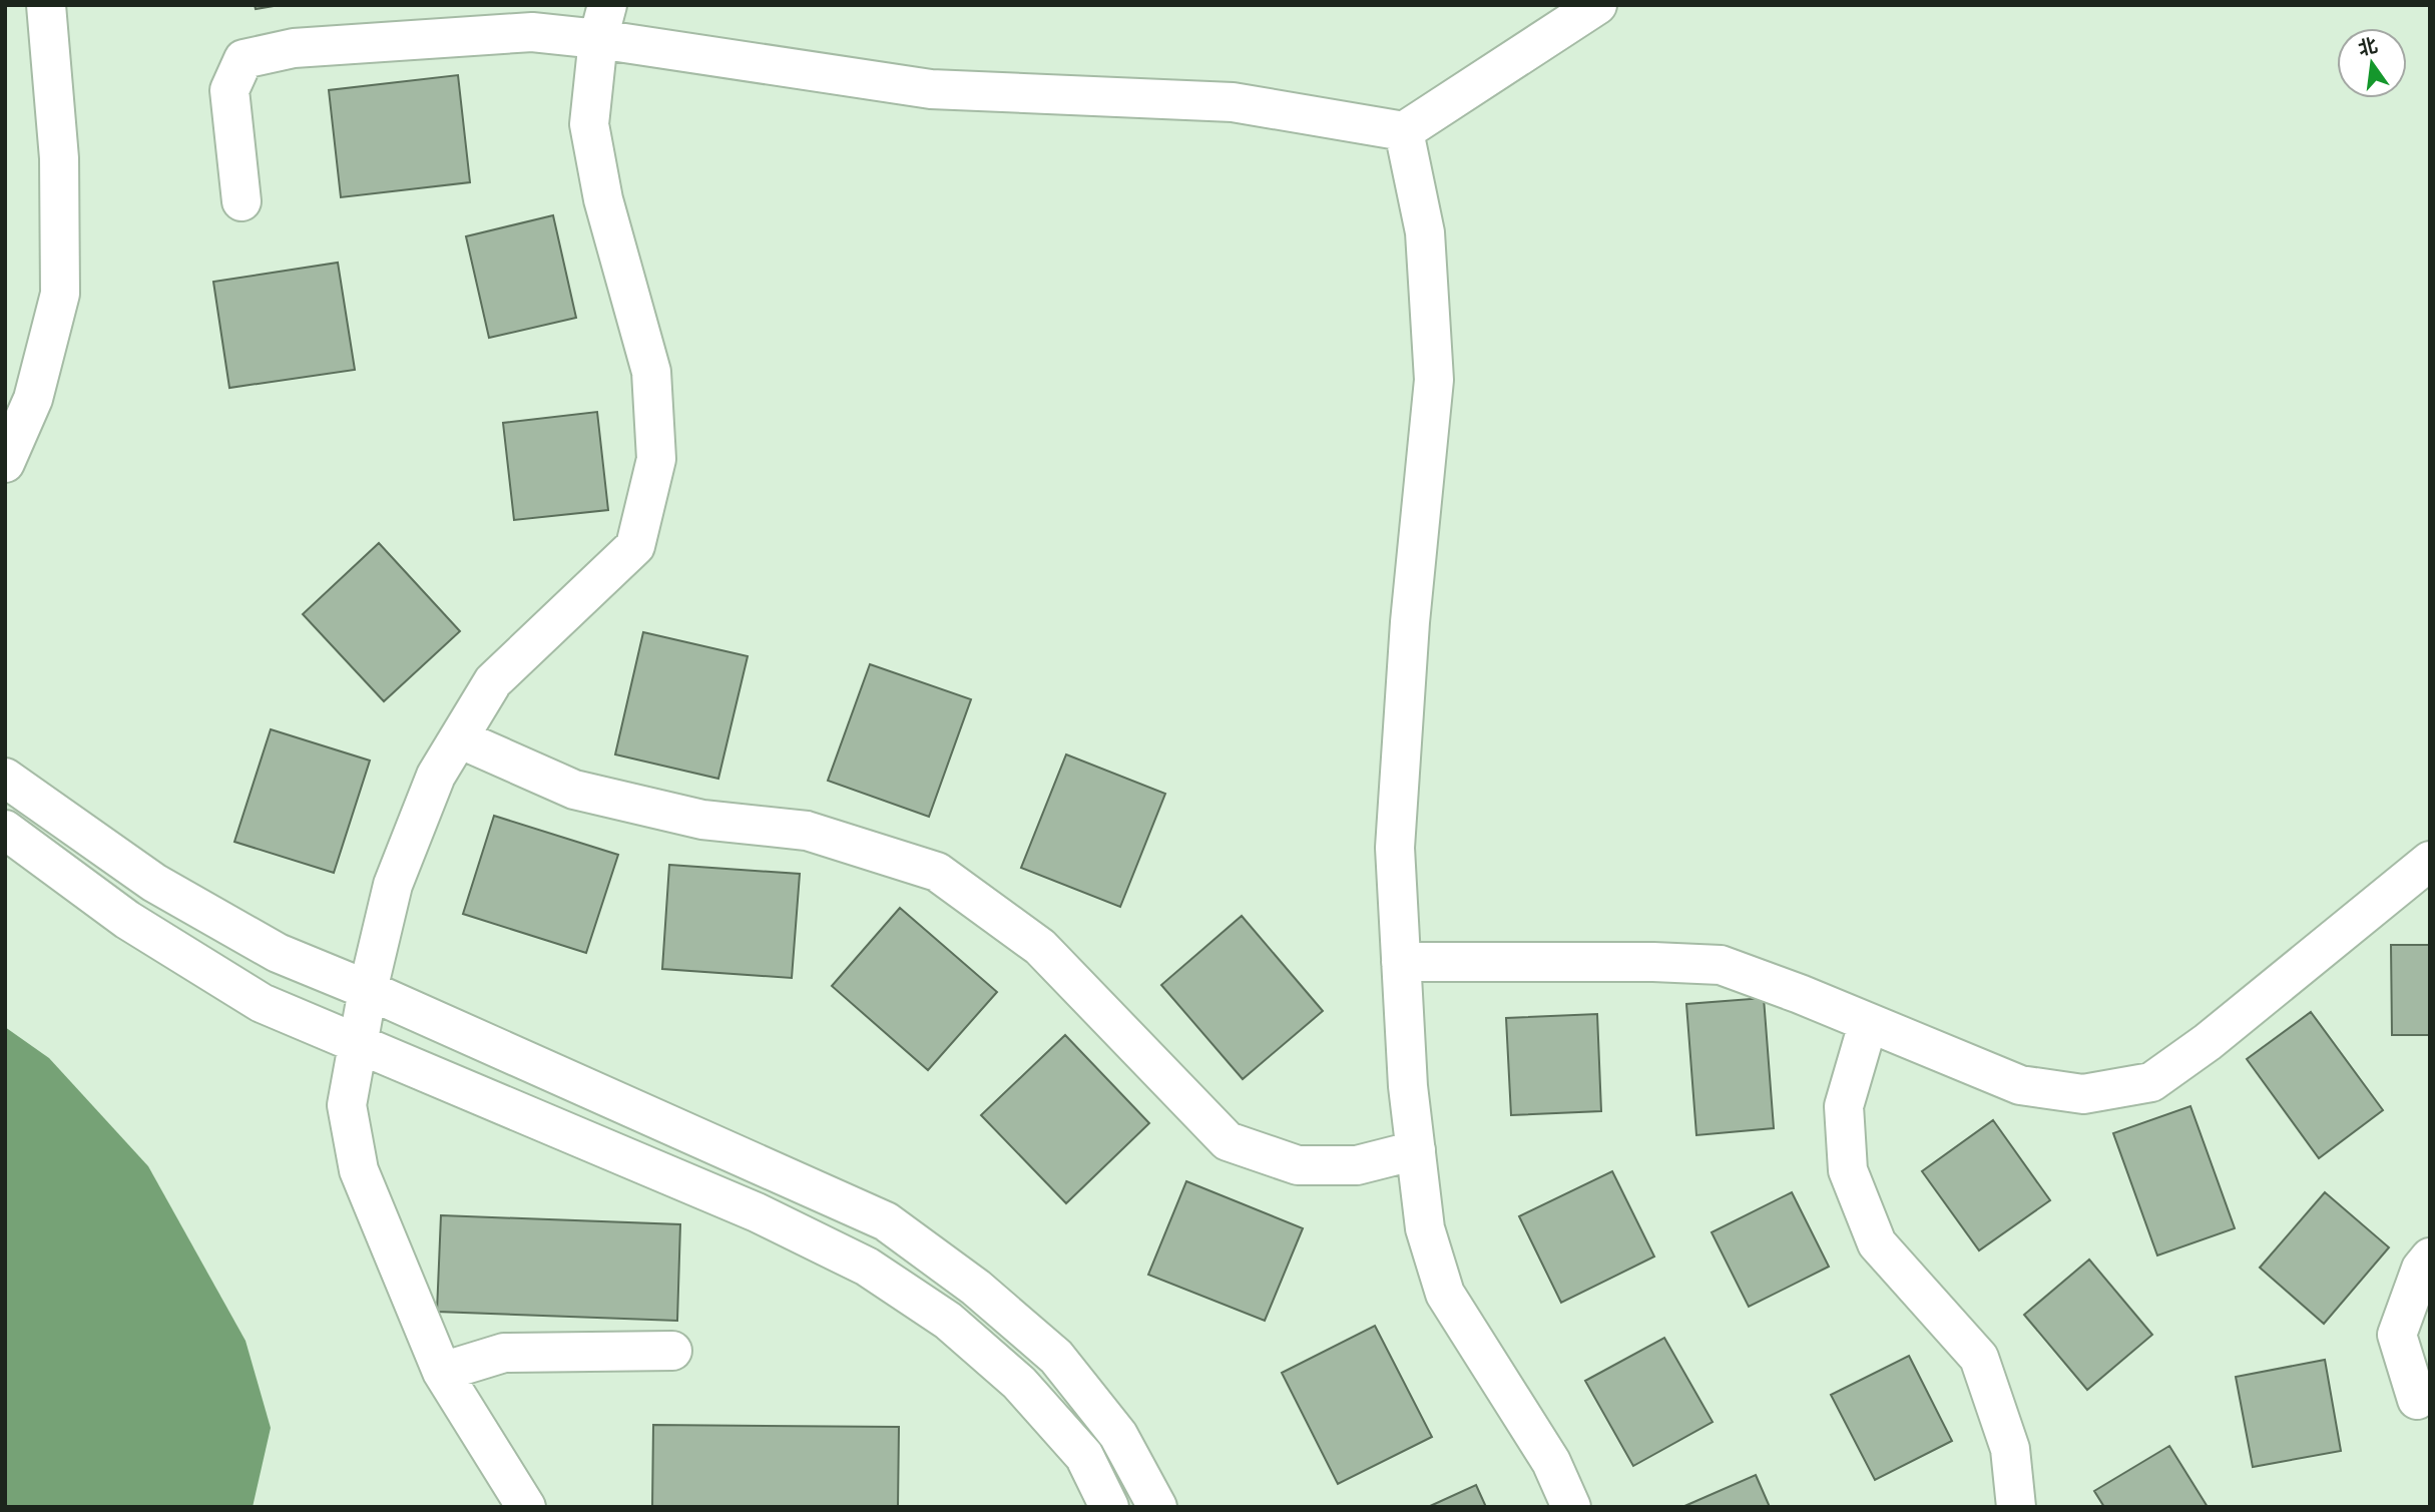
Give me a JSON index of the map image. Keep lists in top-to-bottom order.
{
  "north": "top"
}
